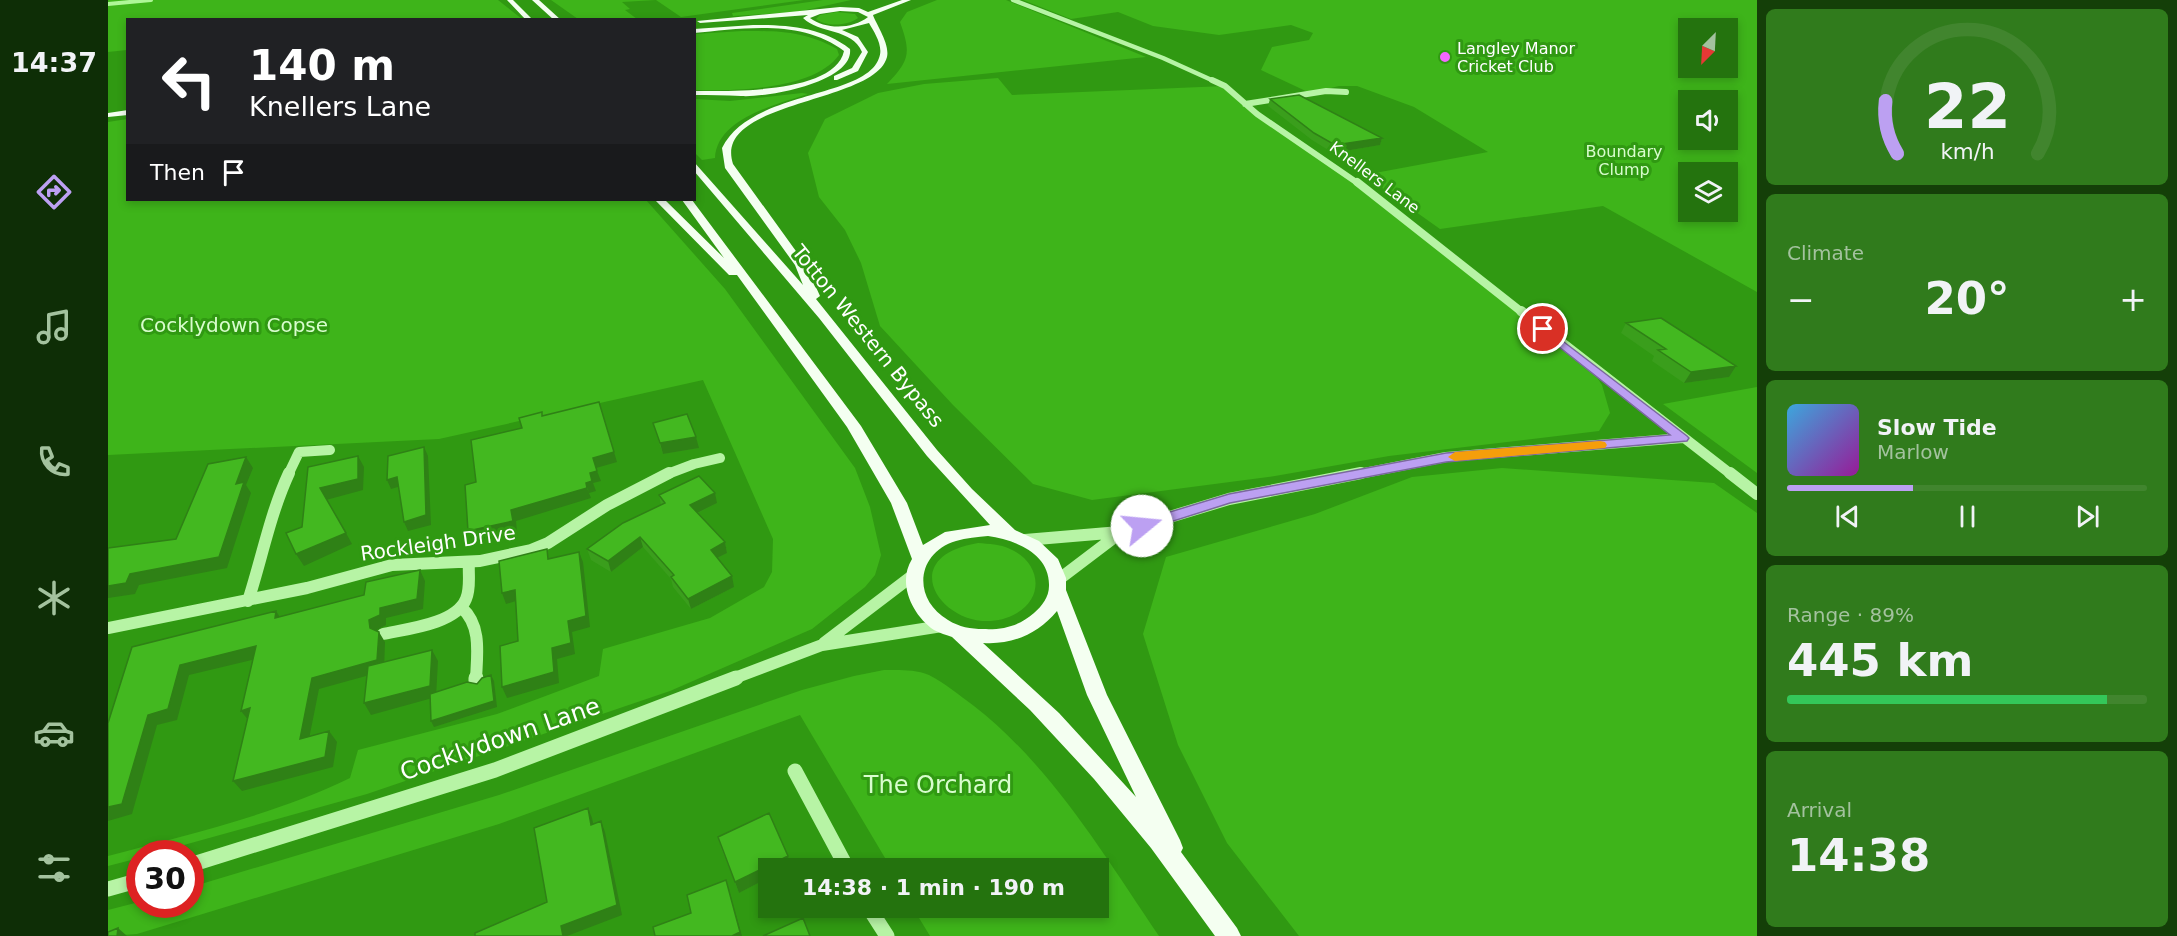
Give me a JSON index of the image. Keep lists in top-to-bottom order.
{
  "streets": {
    "main road": ["Totton Western Bypass"],
    "street": ["Knellers Lane", "Rockleigh Drive", "Cocklydown Lane"]
  },
  "crossings": [
    ["Totton Western Bypass", "Cocklydown Lane"]
  ],
  "parks": ["Boundary Clump", "Cocklydown Copse", "The Orchard"],
  "places": ["Langley Manor Cricket Club"],
  "north": "bottom left",
  "page": {
    "tabs": "14:37",
    "turn": ["140 m", "Knellers Lane"],
    "then": "Then",
    "tile": [
      "Climate",
      ["Range · 89%", "445 km"],
      ["Arrival", "14:38"]
    ],
    "heat": ["−", "20°", "+"],
    "song": ["Slow Tide", "Marlow"],
    "limit": "30",
    "trip": "14:38 · 1 min · 190 m",
    "gauge": ["22", "km/h"]
  }
}
